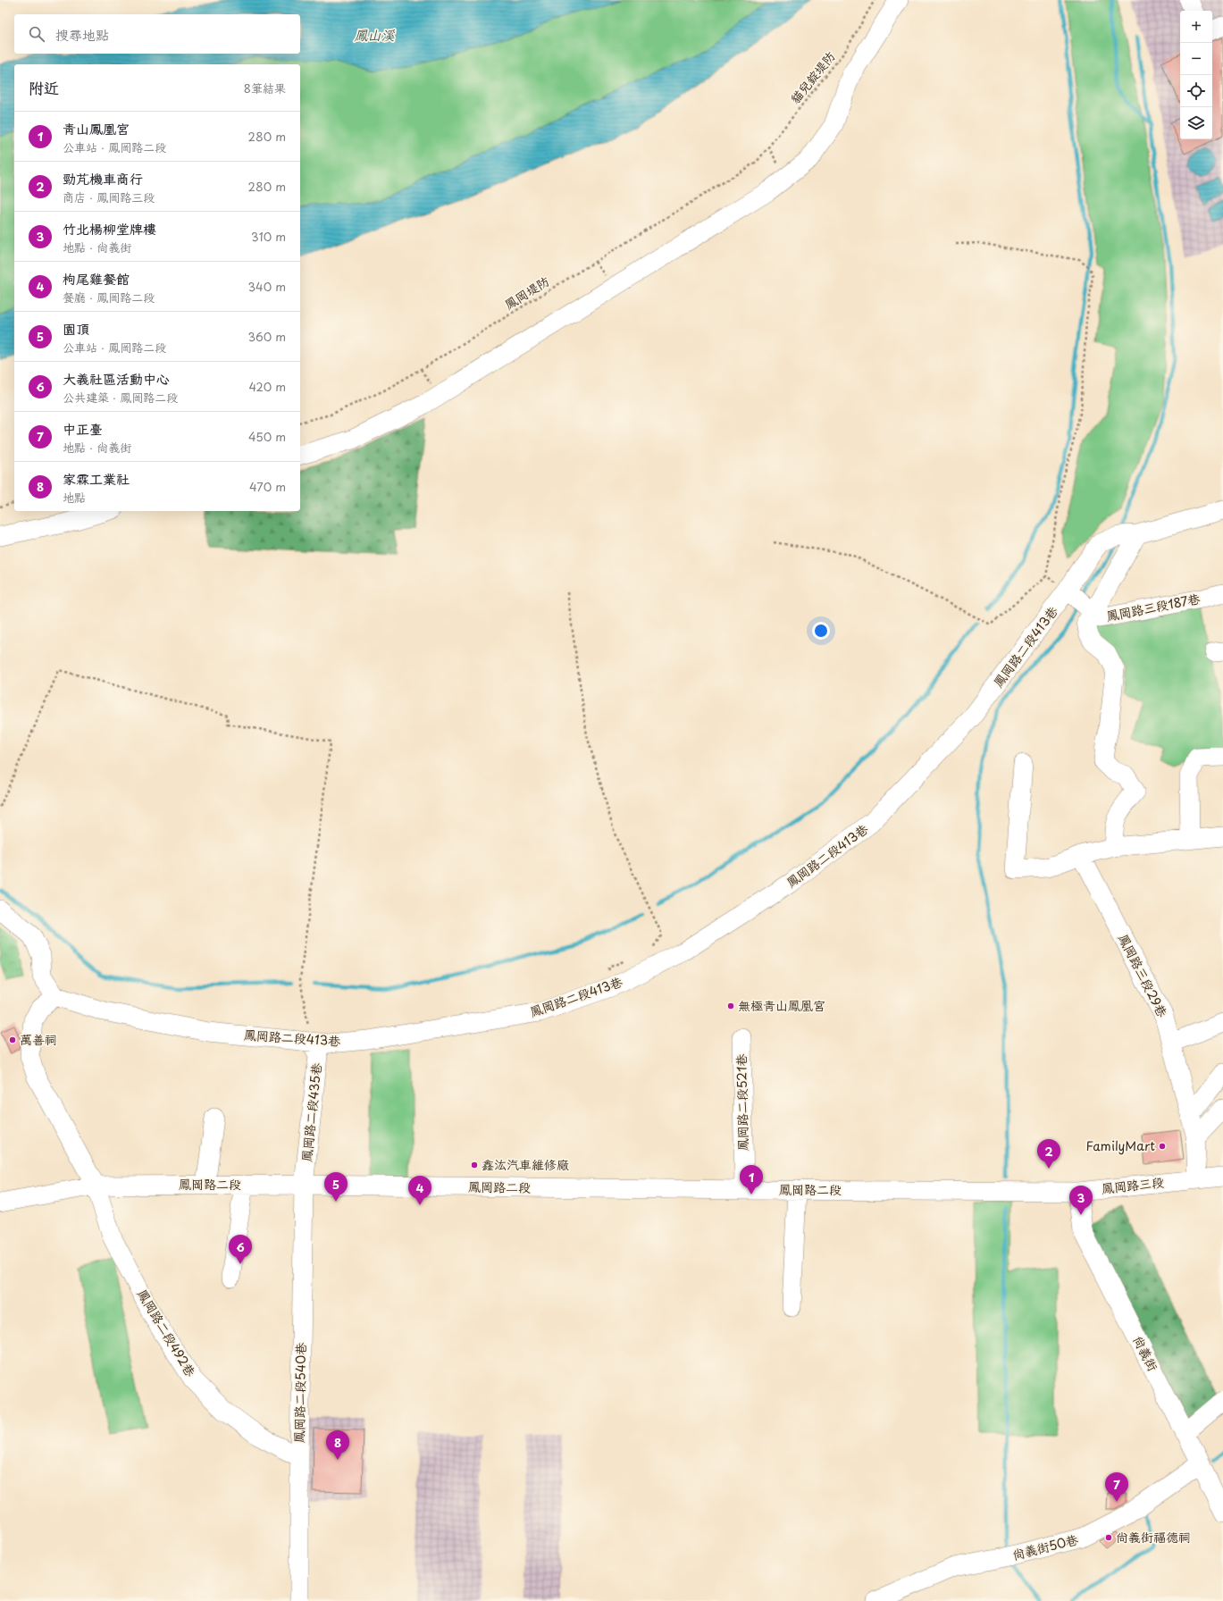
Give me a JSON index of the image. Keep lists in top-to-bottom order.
{
  "streets": {
    "street": [
      "鳳岡路三段187巷",
      "鳳岡路二段413巷",
      "鳳岡路三段29巷",
      "鳳岡路二段521巷",
      "鳳岡路二段435巷",
      "鳳岡路二段",
      "鳳岡路三段",
      "鳳岡路二段492巷",
      "尚義街",
      "鳳岡路二段540巷",
      "尚義街50巷"
    ],
    "path": ["貓兒錠堤防", "鳳岡堤防"]
  },
  "crossings": [
    ["貓兒錠堤防", "鳳岡堤防"],
    ["鳳岡路三段187巷", "鳳岡路二段413巷"],
    ["鳳岡路二段413巷", "鳳岡路二段435巷"],
    ["鳳岡路三段29巷", "鳳岡路三段"],
    ["鳳岡路二段521巷", "鳳岡路二段"],
    ["鳳岡路二段435巷", "鳳岡路二段"],
    ["鳳岡路二段435巷", "鳳岡路二段540巷"],
    ["鳳岡路二段", "鳳岡路三段"],
    ["鳳岡路二段", "鳳岡路二段492巷"],
    ["鳳岡路二段", "鳳岡路二段540巷"],
    ["鳳岡路三段", "尚義街"],
    ["鳳岡路二段492巷", "鳳岡路二段540巷"],
    ["尚義街", "尚義街50巷"]
  ],
  "water": ["鳳山溪"],
  "places": [
    "無極青山鳳凰宮",
    "萬善祠",
    "FamilyMart",
    "鑫汯汽車維修廠",
    "尚義街福德祠"
  ],
  "page": {
    "map_buttons": ["+", "−"],
    "search": "搜尋地點",
    "heading": ["附近", "8筆結果"],
    "list": [
      {
        "mark": "1",
        "name": "青山鳳凰宮",
        "note": "公車站 · 鳳岡路二段",
        "value": "280 m"
      },
      {
        "mark": "2",
        "name": "勁芃機車商行",
        "note": "商店 · 鳳岡路三段",
        "value": "280 m"
      },
      {
        "mark": "3",
        "name": "竹北楊柳堂牌樓",
        "note": "地點 · 尚義街",
        "value": "310 m"
      },
      {
        "mark": "4",
        "name": "枸尾雞餐館",
        "note": "餐廳 · 鳳岡路二段",
        "value": "340 m"
      },
      {
        "mark": "5",
        "name": "園頂",
        "note": "公車站 · 鳳岡路二段",
        "value": "360 m"
      },
      {
        "mark": "6",
        "name": "大義社區活動中心",
        "note": "公共建築 · 鳳岡路二段",
        "value": "420 m"
      },
      {
        "mark": "7",
        "name": "中正臺",
        "note": "地點 · 尚義街",
        "value": "450 m"
      },
      {
        "mark": "8",
        "name": "家霖工業社",
        "note": "地點",
        "value": "470 m"
      }
    ],
    "pins": [
      "2",
      "1",
      "5",
      "4",
      "3",
      "6",
      "8",
      "7"
    ]
  }
}
